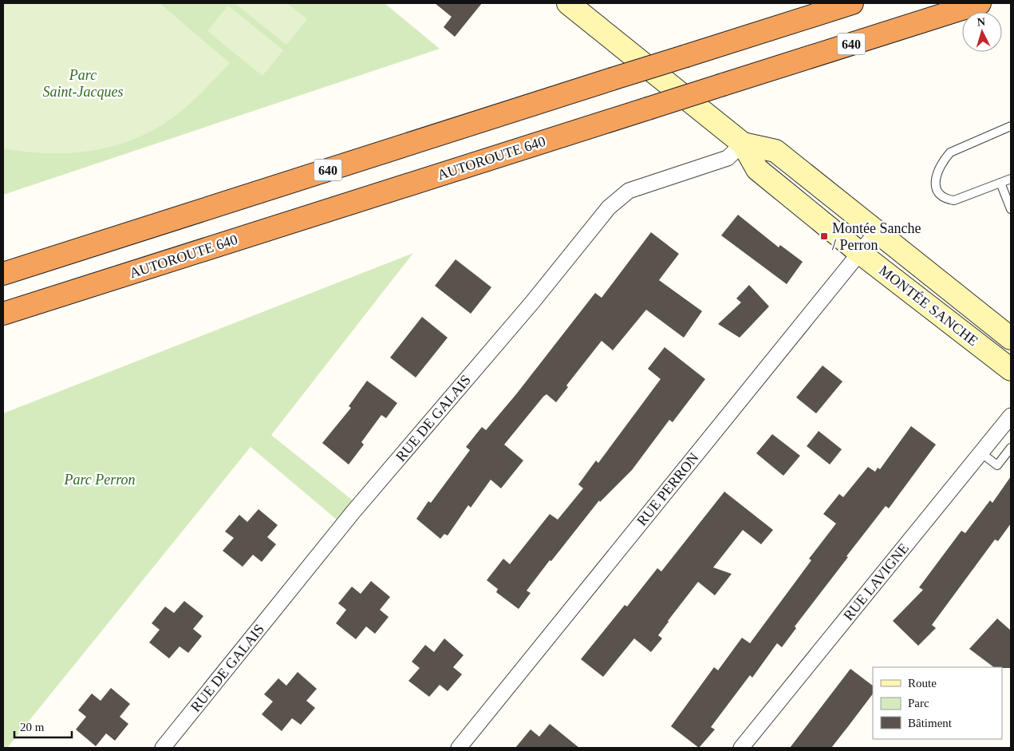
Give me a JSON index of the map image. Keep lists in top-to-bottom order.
{
  "streets": {
    "highway": ["640", "AUTOROUTE 640"],
    "street": [
      "MONTÉE SANCHE",
      "RUE DE GALAIS",
      "RUE PERRON",
      "RUE LAVIGNE"
    ]
  },
  "crossings": [
    ["MONTÉE SANCHE", "RUE DE GALAIS"],
    ["MONTÉE SANCHE", "RUE PERRON"]
  ],
  "parks": ["Parc Saint-Jacques", "Parc Perron"],
  "places": {
    "transit": ["Montée Sanche / Perron"]
  },
  "legend": ["Route", "Parc", "Bâtiment"],
  "scale_bar": "20 m",
  "north": "top"
}
